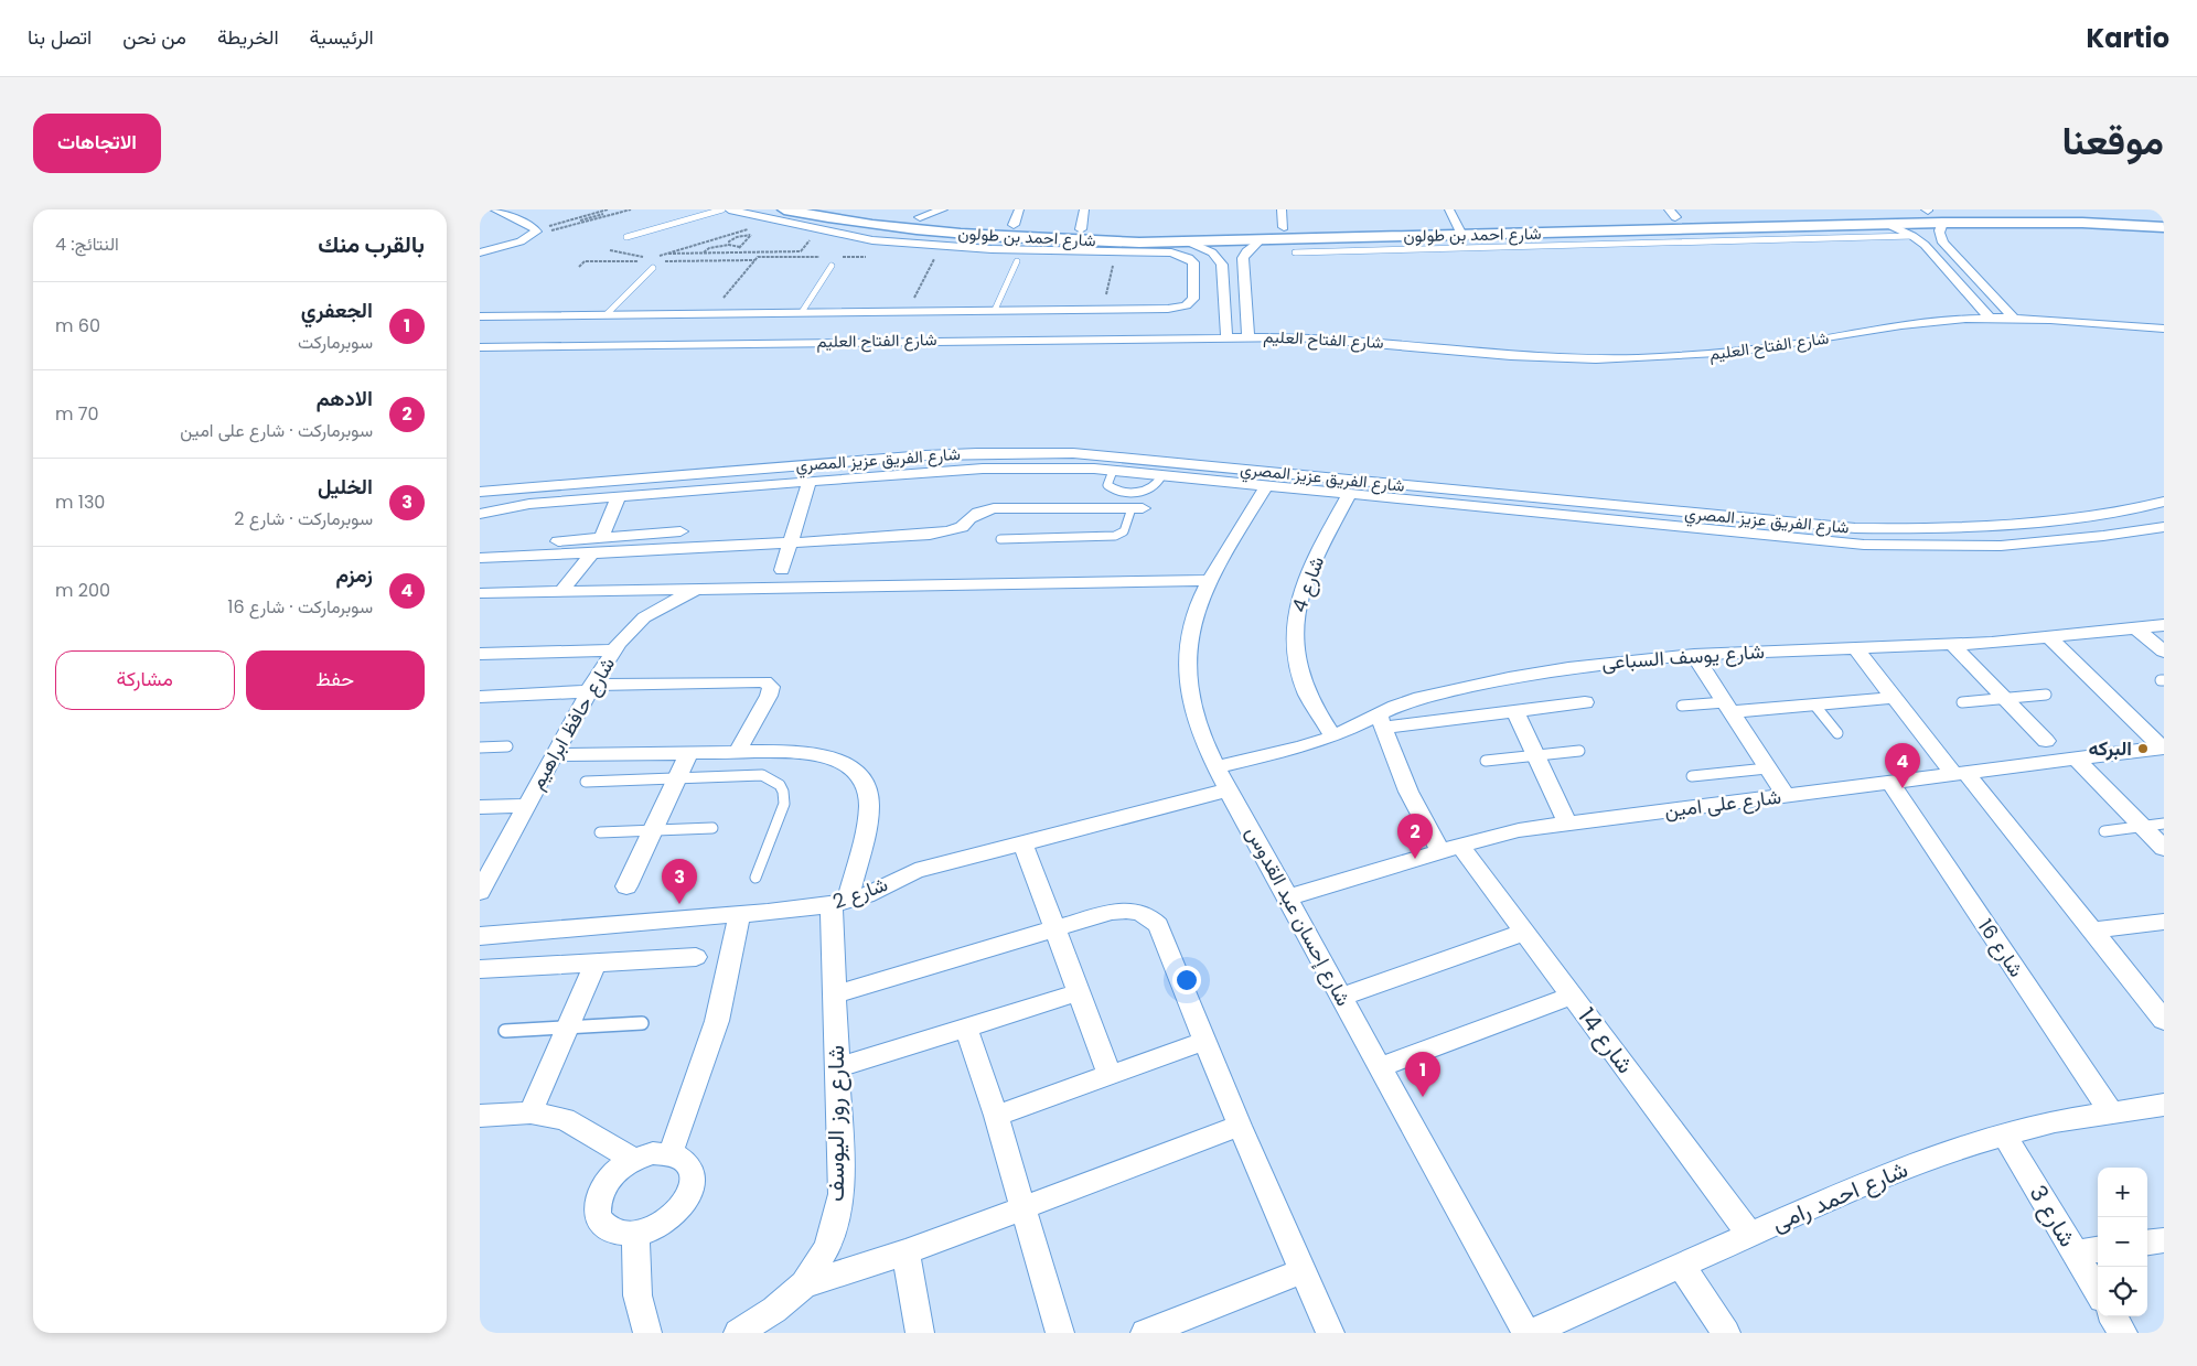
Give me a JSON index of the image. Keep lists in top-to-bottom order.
{
  "streets": {
    "street": [
      "شارع احمد بن طولون",
      "شارع الفتاح العليم",
      "شارع الفريق عزيز المصري",
      "شارع 4",
      "شارع يوسف السباعى",
      "شارع حافظ ابراهيم",
      "شارع على امين",
      "شارع 2",
      "شارع إحسان عبد القدوس",
      "شارع 16",
      "شارع 14",
      "شارع روز اليوسف",
      "شارع احمد رامى",
      "شارع 3"
    ]
  },
  "crossings": [
    ["شارع الفريق عزيز المصري", "شارع 4"],
    ["شارع الفريق عزيز المصري", "شارع إحسان عبد القدوس"],
    ["شارع 4", "شارع يوسف السباعى"],
    ["شارع يوسف السباعى", "شارع إحسان عبد القدوس"],
    ["شارع يوسف السباعى", "شارع 14"],
    ["شارع حافظ ابراهيم", "شارع روز اليوسف"],
    ["شارع على امين", "شارع إحسان عبد القدوس"],
    ["شارع على امين", "شارع 16"],
    ["شارع على امين", "شارع 14"],
    ["شارع 2", "شارع إحسان عبد القدوس"],
    ["شارع 2", "شارع روز اليوسف"],
    ["شارع إحسان عبد القدوس", "شارع احمد رامى"],
    ["شارع 16", "شارع احمد رامى"],
    ["شارع 14", "شارع احمد رامى"],
    ["شارع احمد رامى", "شارع 3"]
  ],
  "places": ["البركه"],
  "page": {
    "header": "Kartio",
    "nav": [
      "الرئيسية",
      "الخريطة",
      "من نحن",
      "اتصل بنا"
    ],
    "title": "موقعنا",
    "buttons": [
      "الاتجاهات",
      ["حفظ", "مشاركة"]
    ],
    "heading": ["بالقرب منك", "النتائج: 4"],
    "list": [
      {
        "mark": "1",
        "name": "الجعفري",
        "note": "سوبرماركت",
        "value": "60 m"
      },
      {
        "mark": "2",
        "name": "الادهم",
        "note": "سوبرماركت · شارع على امين",
        "value": "70 m"
      },
      {
        "mark": "3",
        "name": "الخليل",
        "note": "سوبرماركت · شارع 2",
        "value": "130 m"
      },
      {
        "mark": "4",
        "name": "زمزم",
        "note": "سوبرماركت · شارع 16",
        "value": "200 m"
      }
    ],
    "pins": [
      "4",
      "2",
      "3",
      "1"
    ],
    "map_buttons": ["+", "−"]
  }
}
